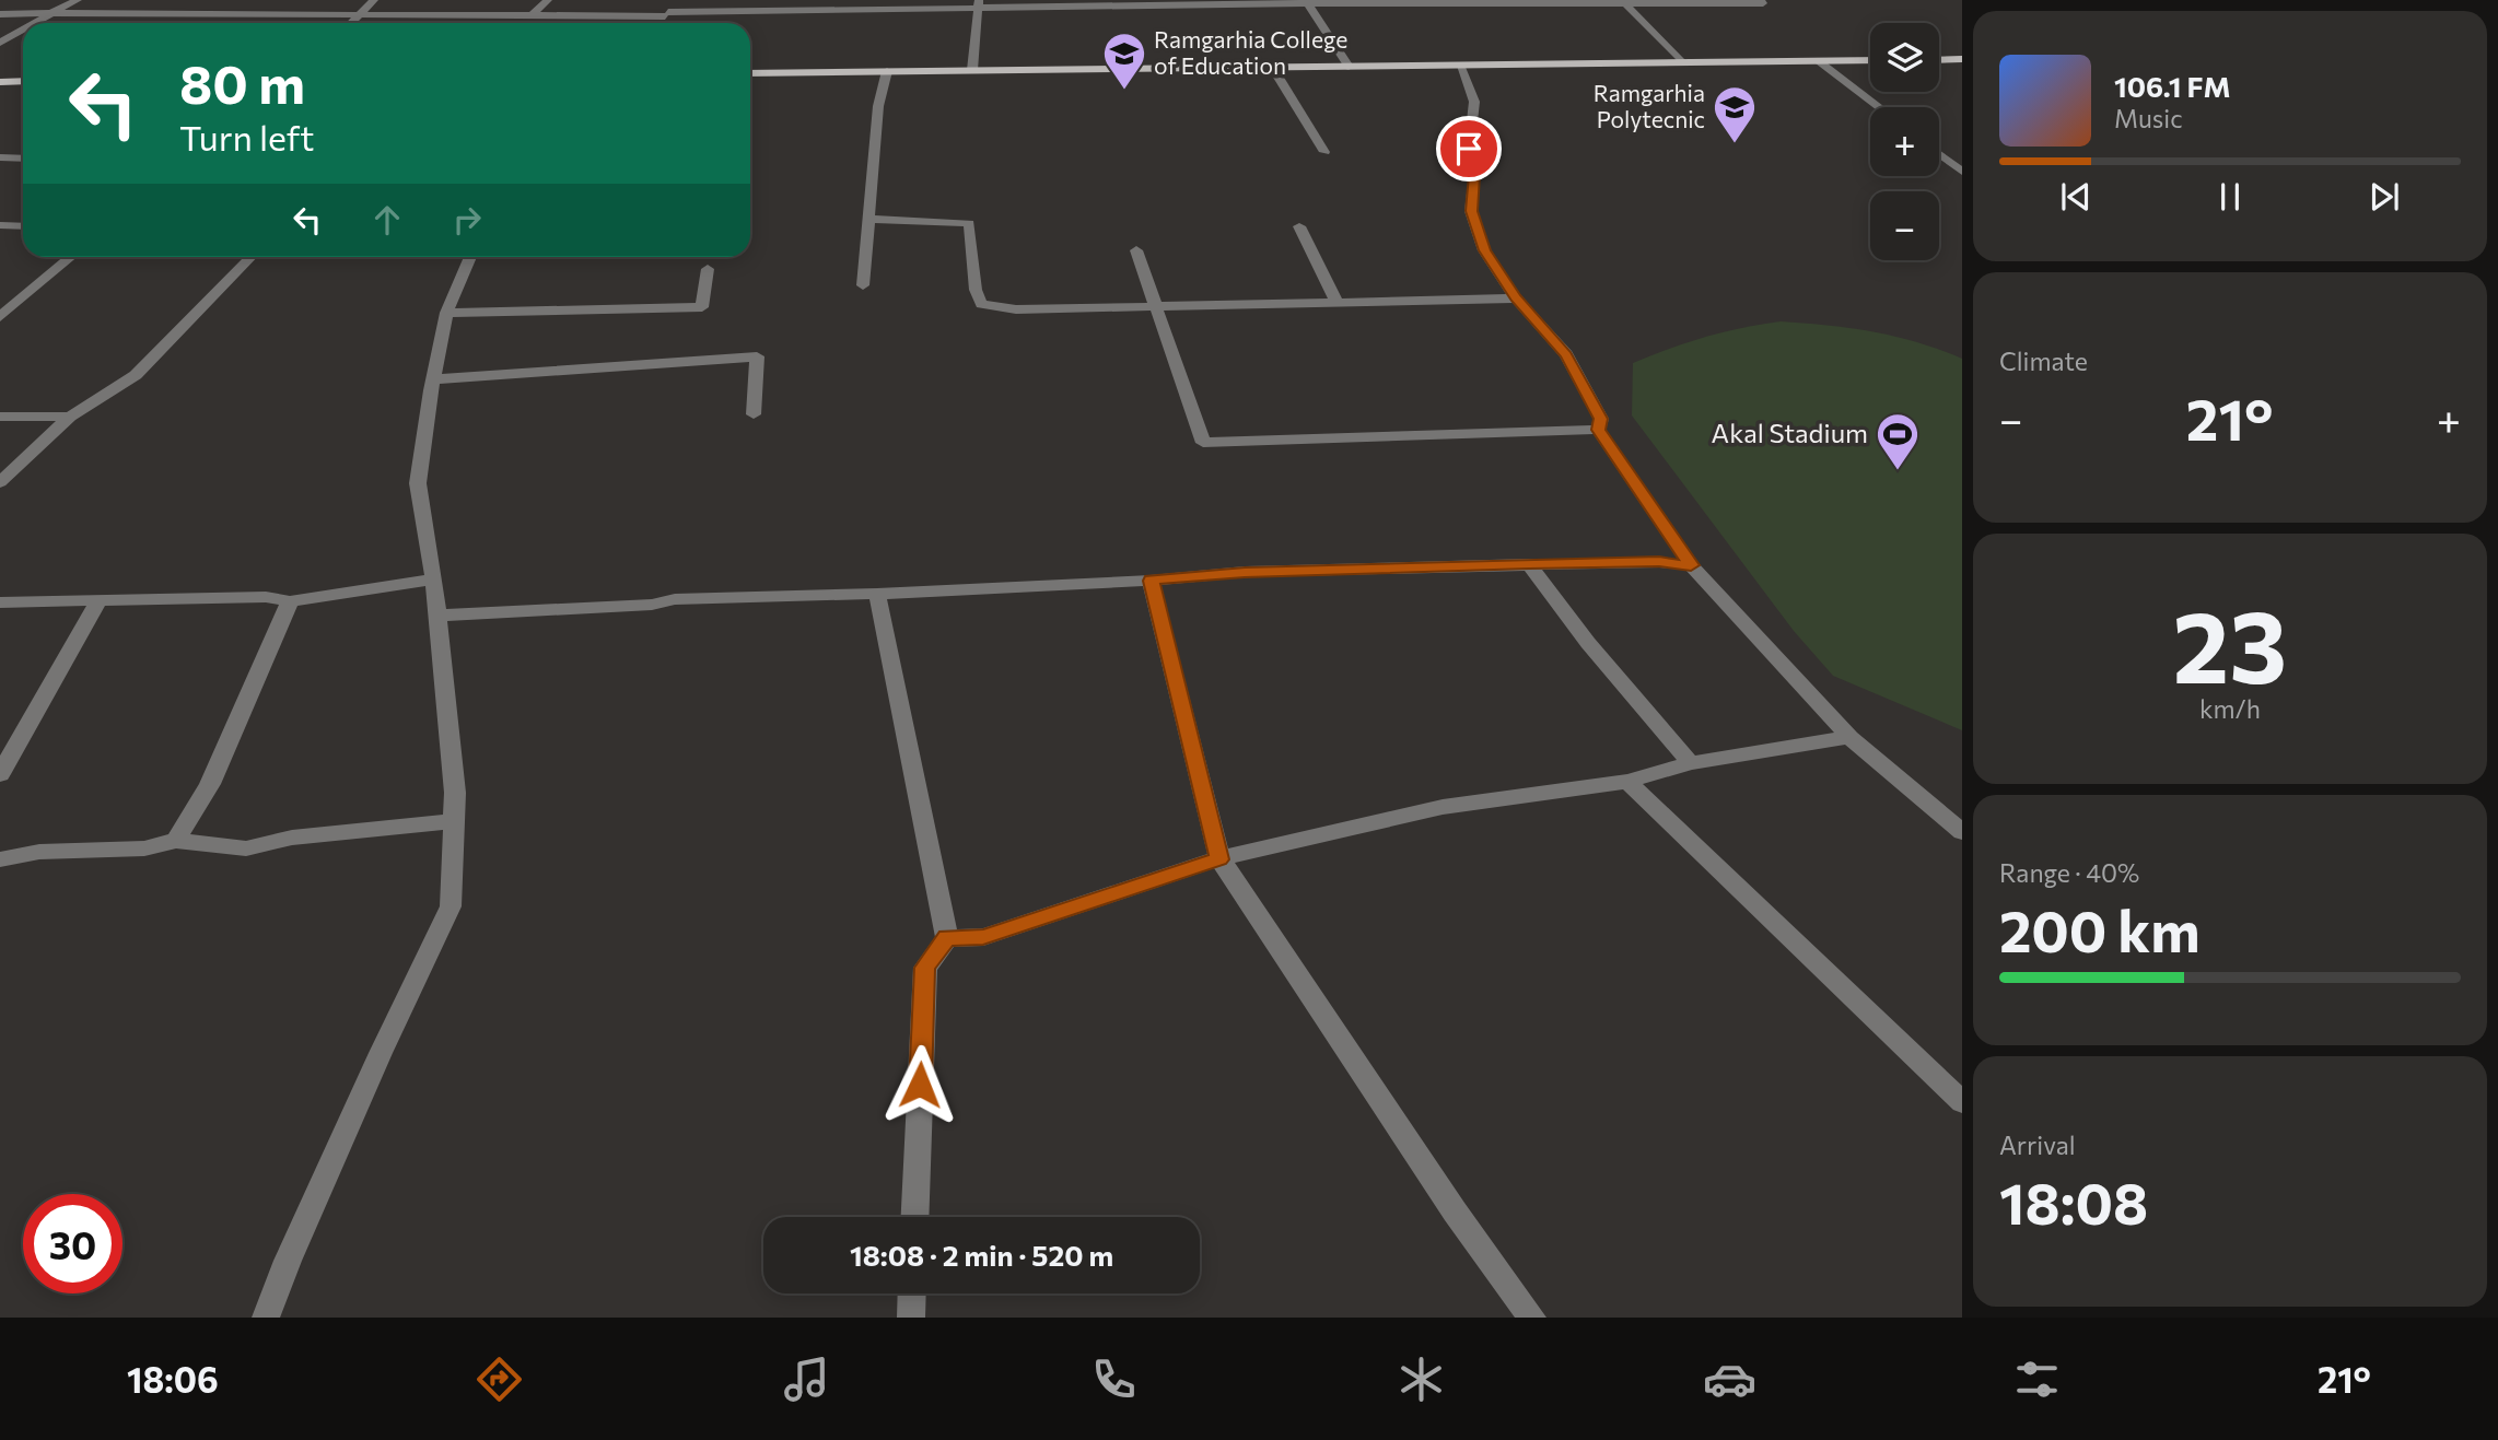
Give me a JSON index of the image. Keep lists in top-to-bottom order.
{
  "places": {
    "school or university": ["Ramgarhia College of Education", "Ramgarhia Polytecnic"],
    "sports": ["Akal Stadium"]
  },
  "page": {
    "map_buttons": ["+", "−"],
    "turn": ["80 m", "Turn left"],
    "song": ["106.1 FM", "Music"],
    "tile": [
      "Climate",
      ["23", "km/h"],
      ["Range · 40%", "200 km"],
      ["Arrival", "18:08"]
    ],
    "heat": ["−", "21°", "+"],
    "limit": "30",
    "trip": "18:08 · 2 min · 520 m",
    "tabs": ["18:06", "21°"]
  }
}
